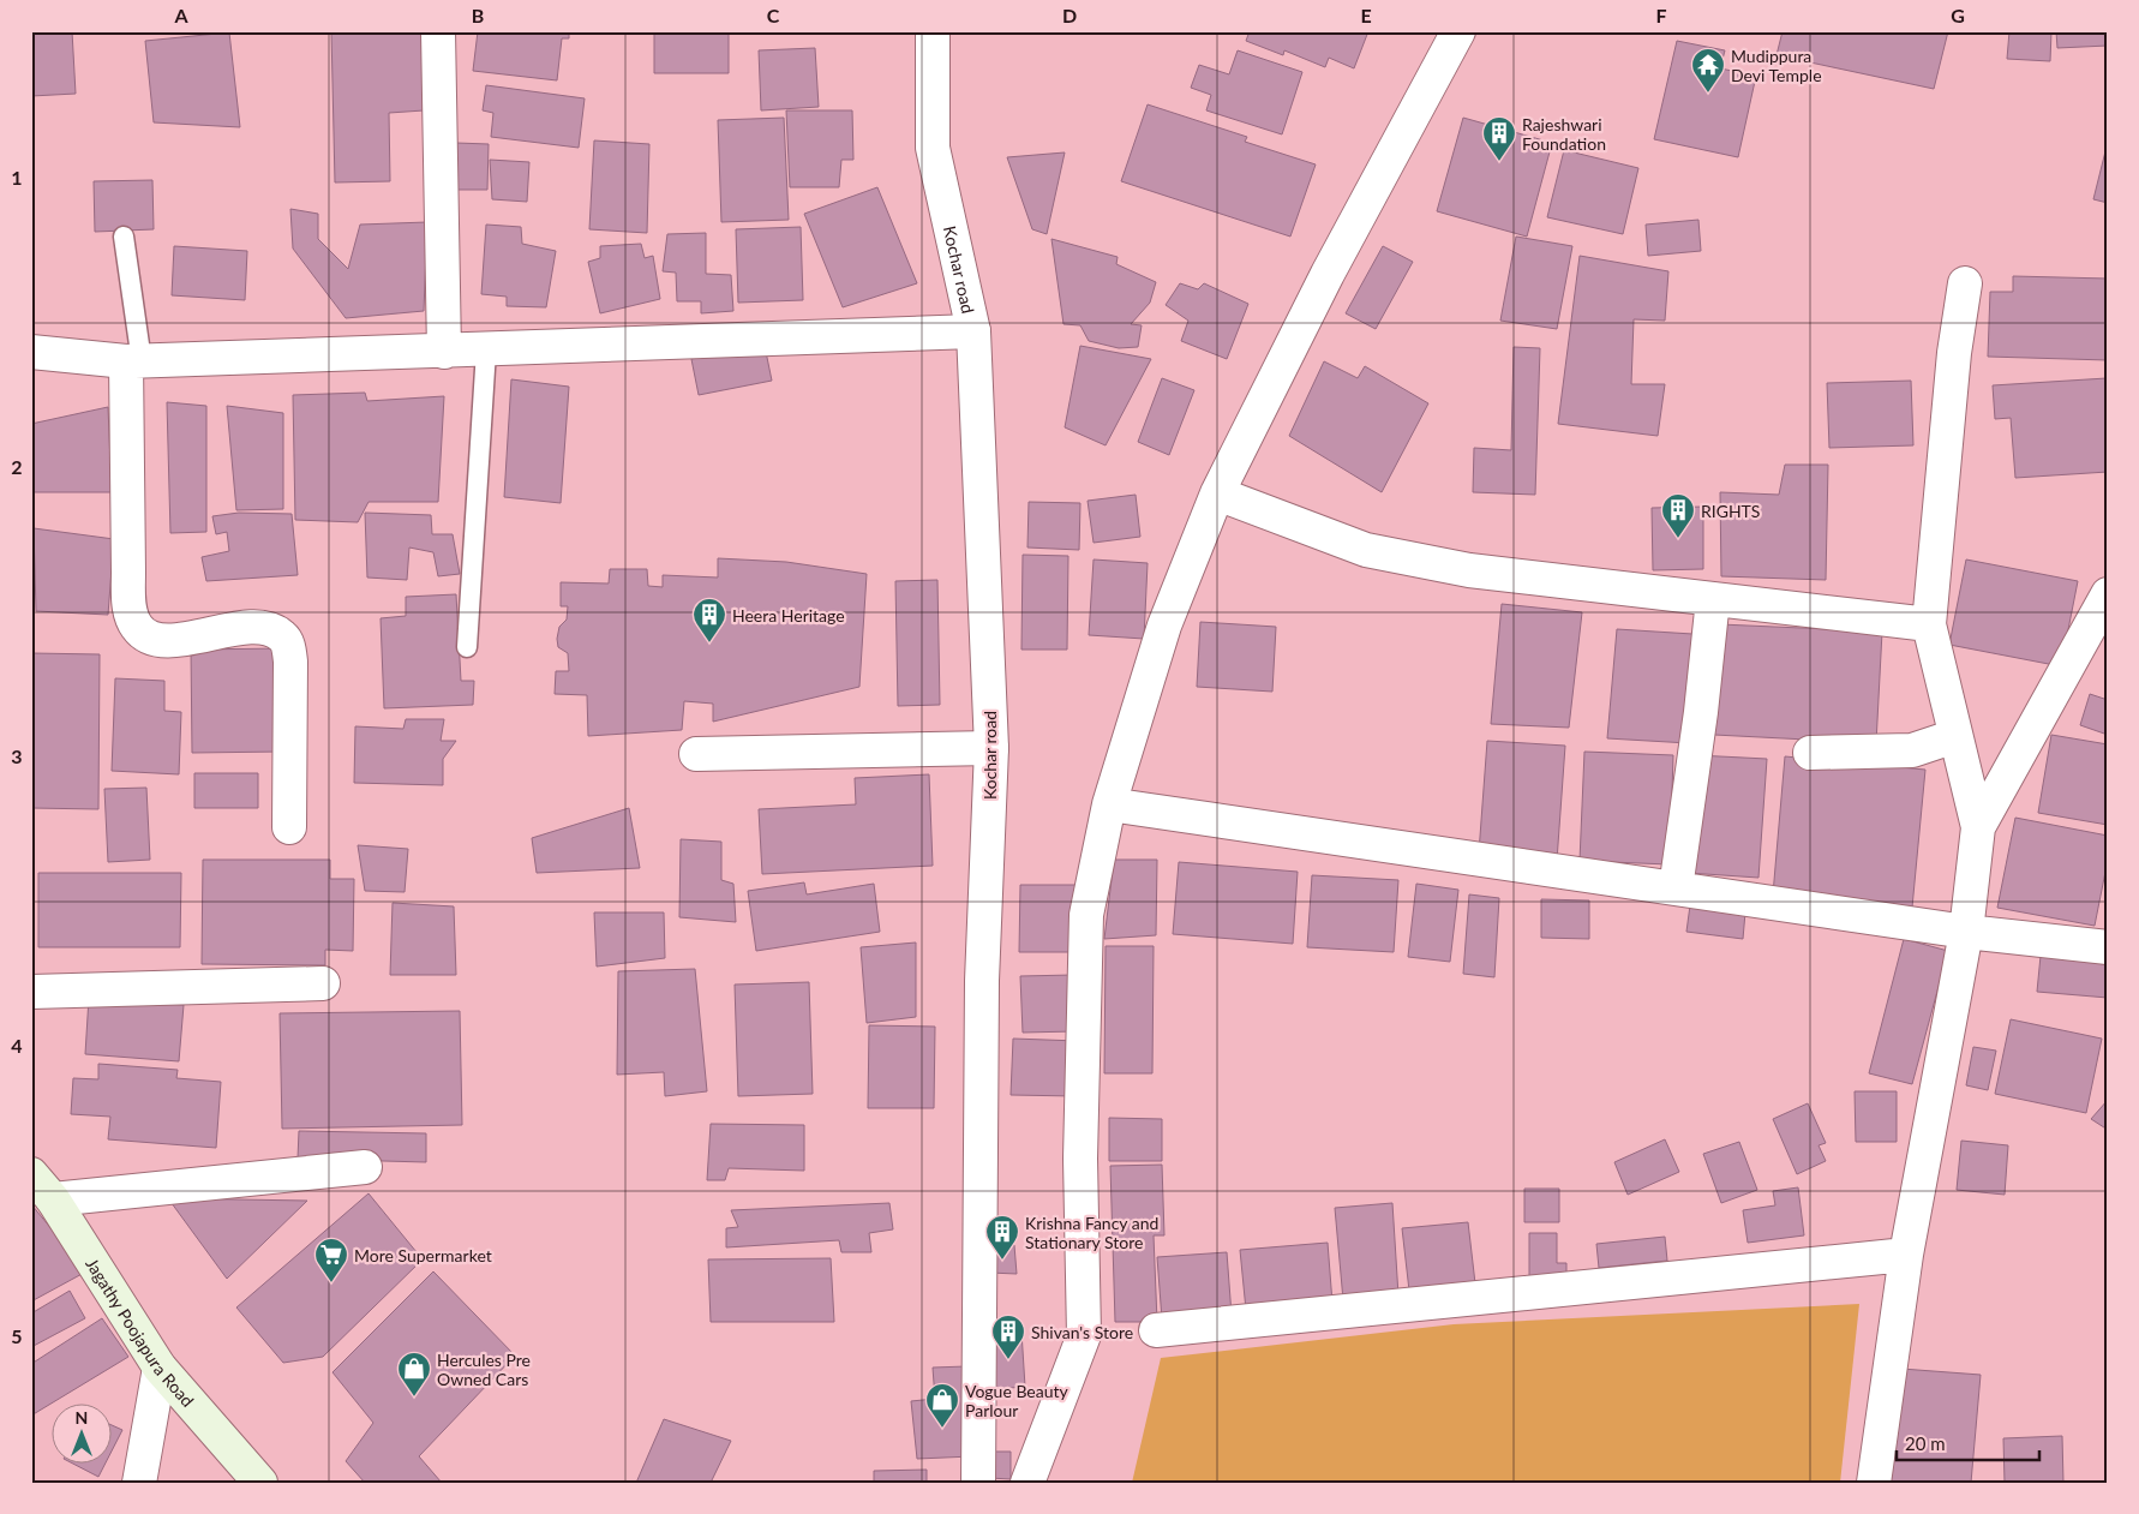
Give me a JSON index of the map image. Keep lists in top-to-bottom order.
{
  "streets": {
    "main road": ["Jagathy Poojapura Road"],
    "street": ["Kochar road"]
  },
  "places": {
    "temple": ["Mudippura Devi Temple"],
    "building": [
      "Rajeshwari Foundation",
      "RIGHTS",
      "Heera Heritage",
      "Krishna Fancy and Stationary Store",
      "Shivan's Store"
    ],
    "supermarket": ["More Supermarket"],
    "shop": ["Hercules Pre Owned Cars", "Vogue Beauty Parlour"]
  },
  "scale_bar": "20 m",
  "north": "top",
  "grid": {
    "columns": [
      "A",
      "B",
      "C",
      "D",
      "E",
      "F",
      "G"
    ],
    "rows": [
      "1",
      "2",
      "3",
      "4",
      "5"
    ]
  }
}
